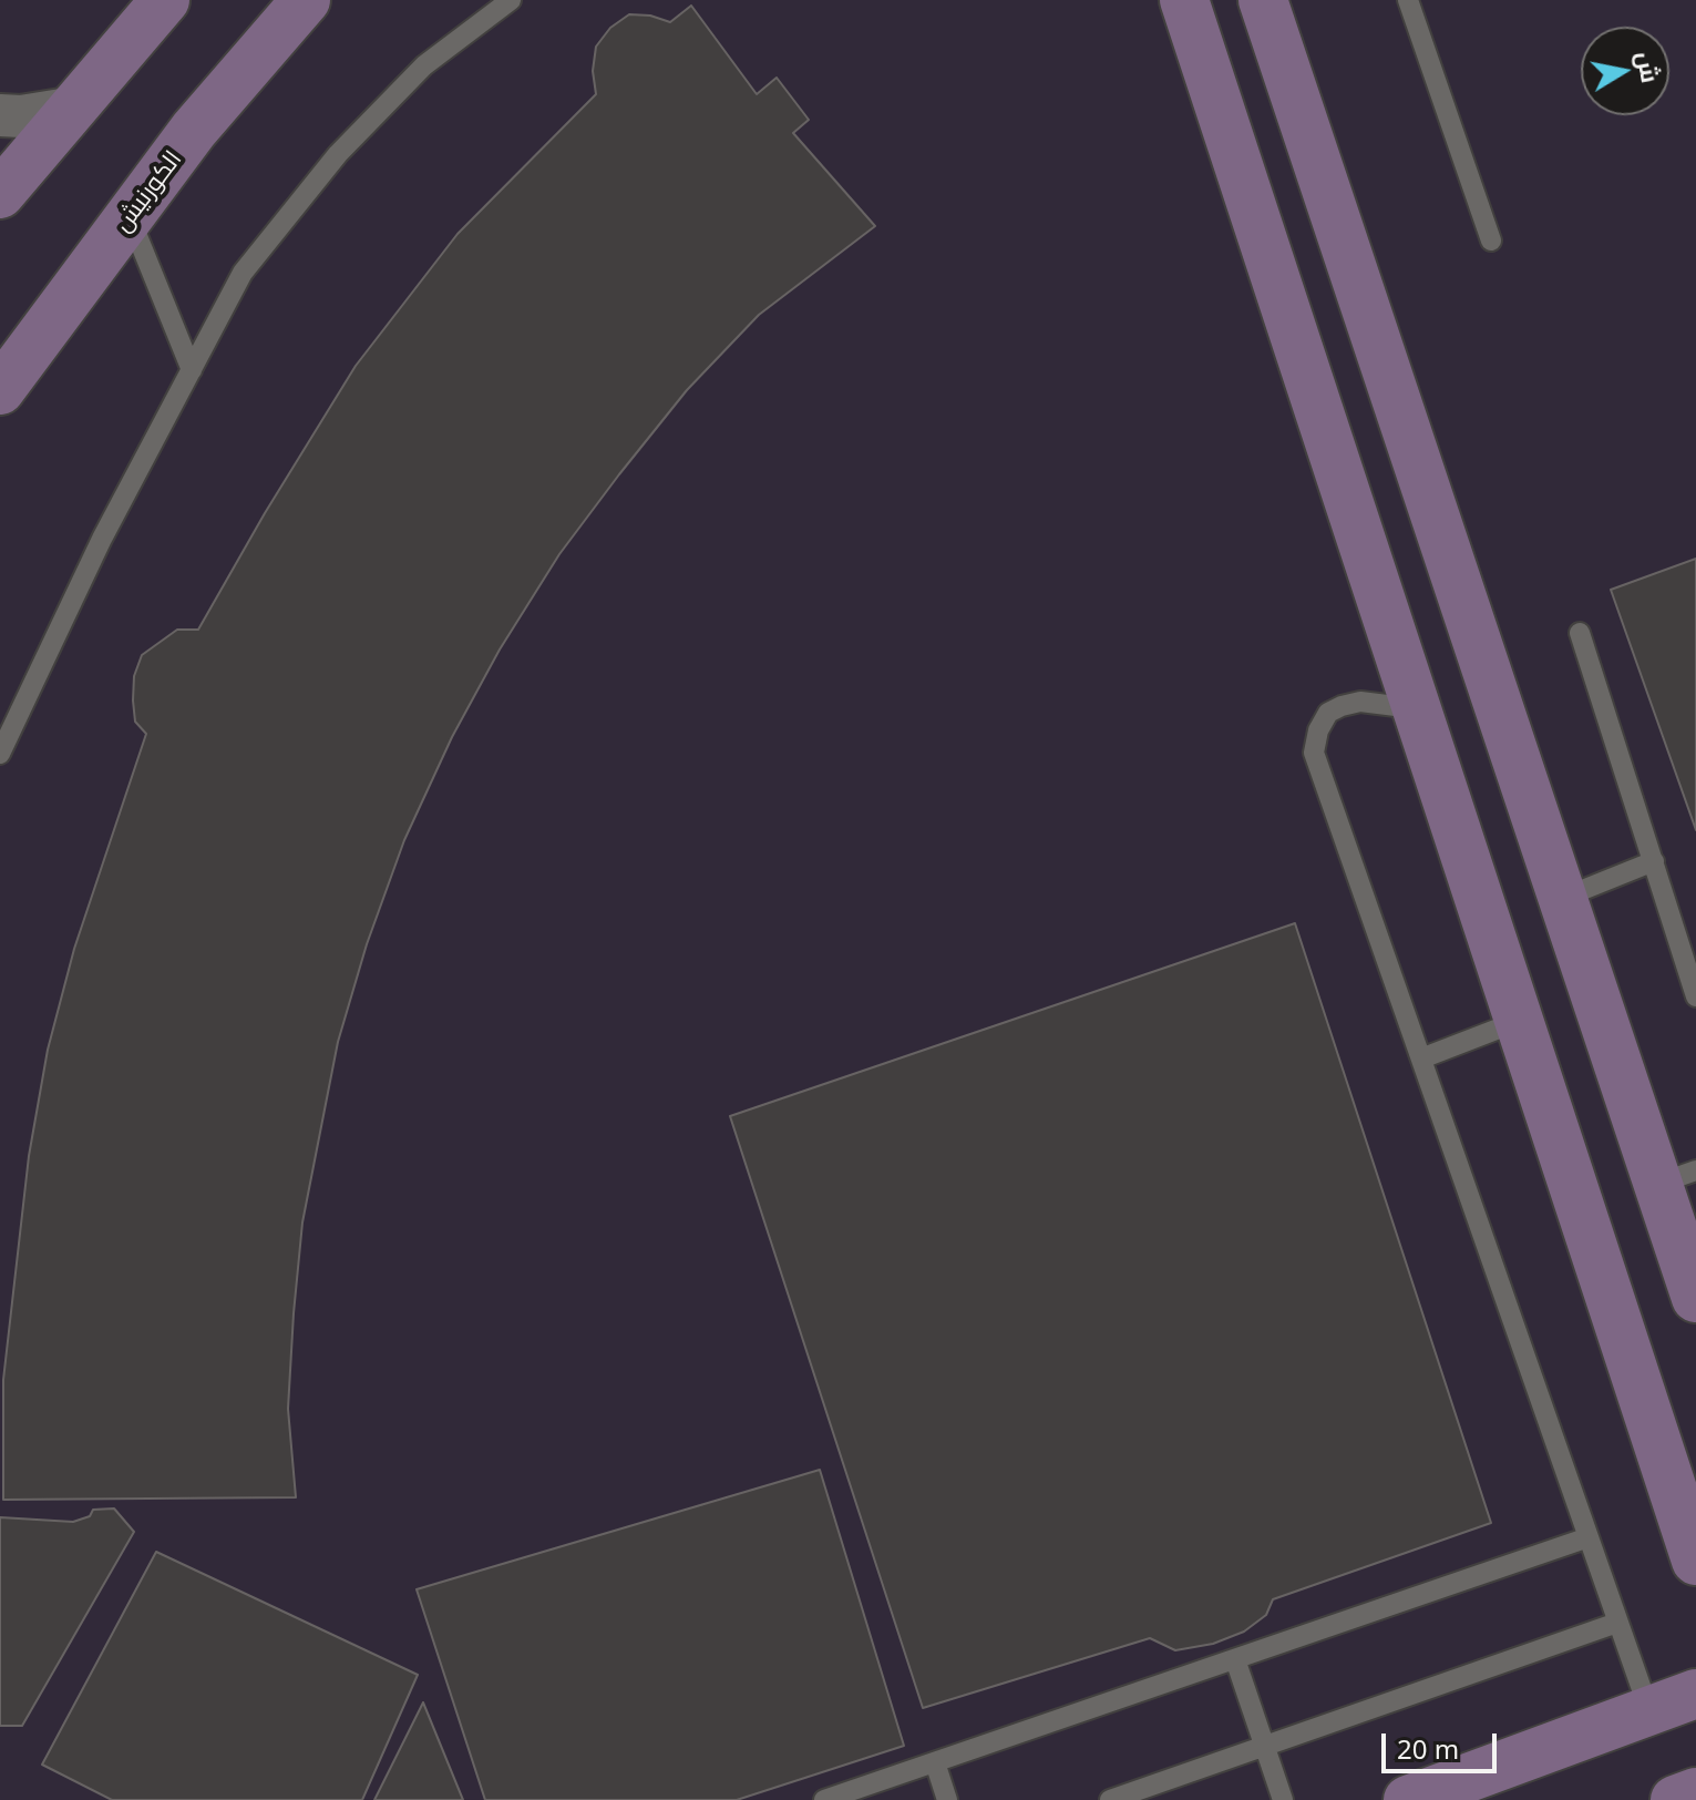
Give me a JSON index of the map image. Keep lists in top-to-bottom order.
{
  "streets": {
    "street": ["الكورنيش"]
  },
  "scale_bar": "20 m",
  "north": "right"
}
